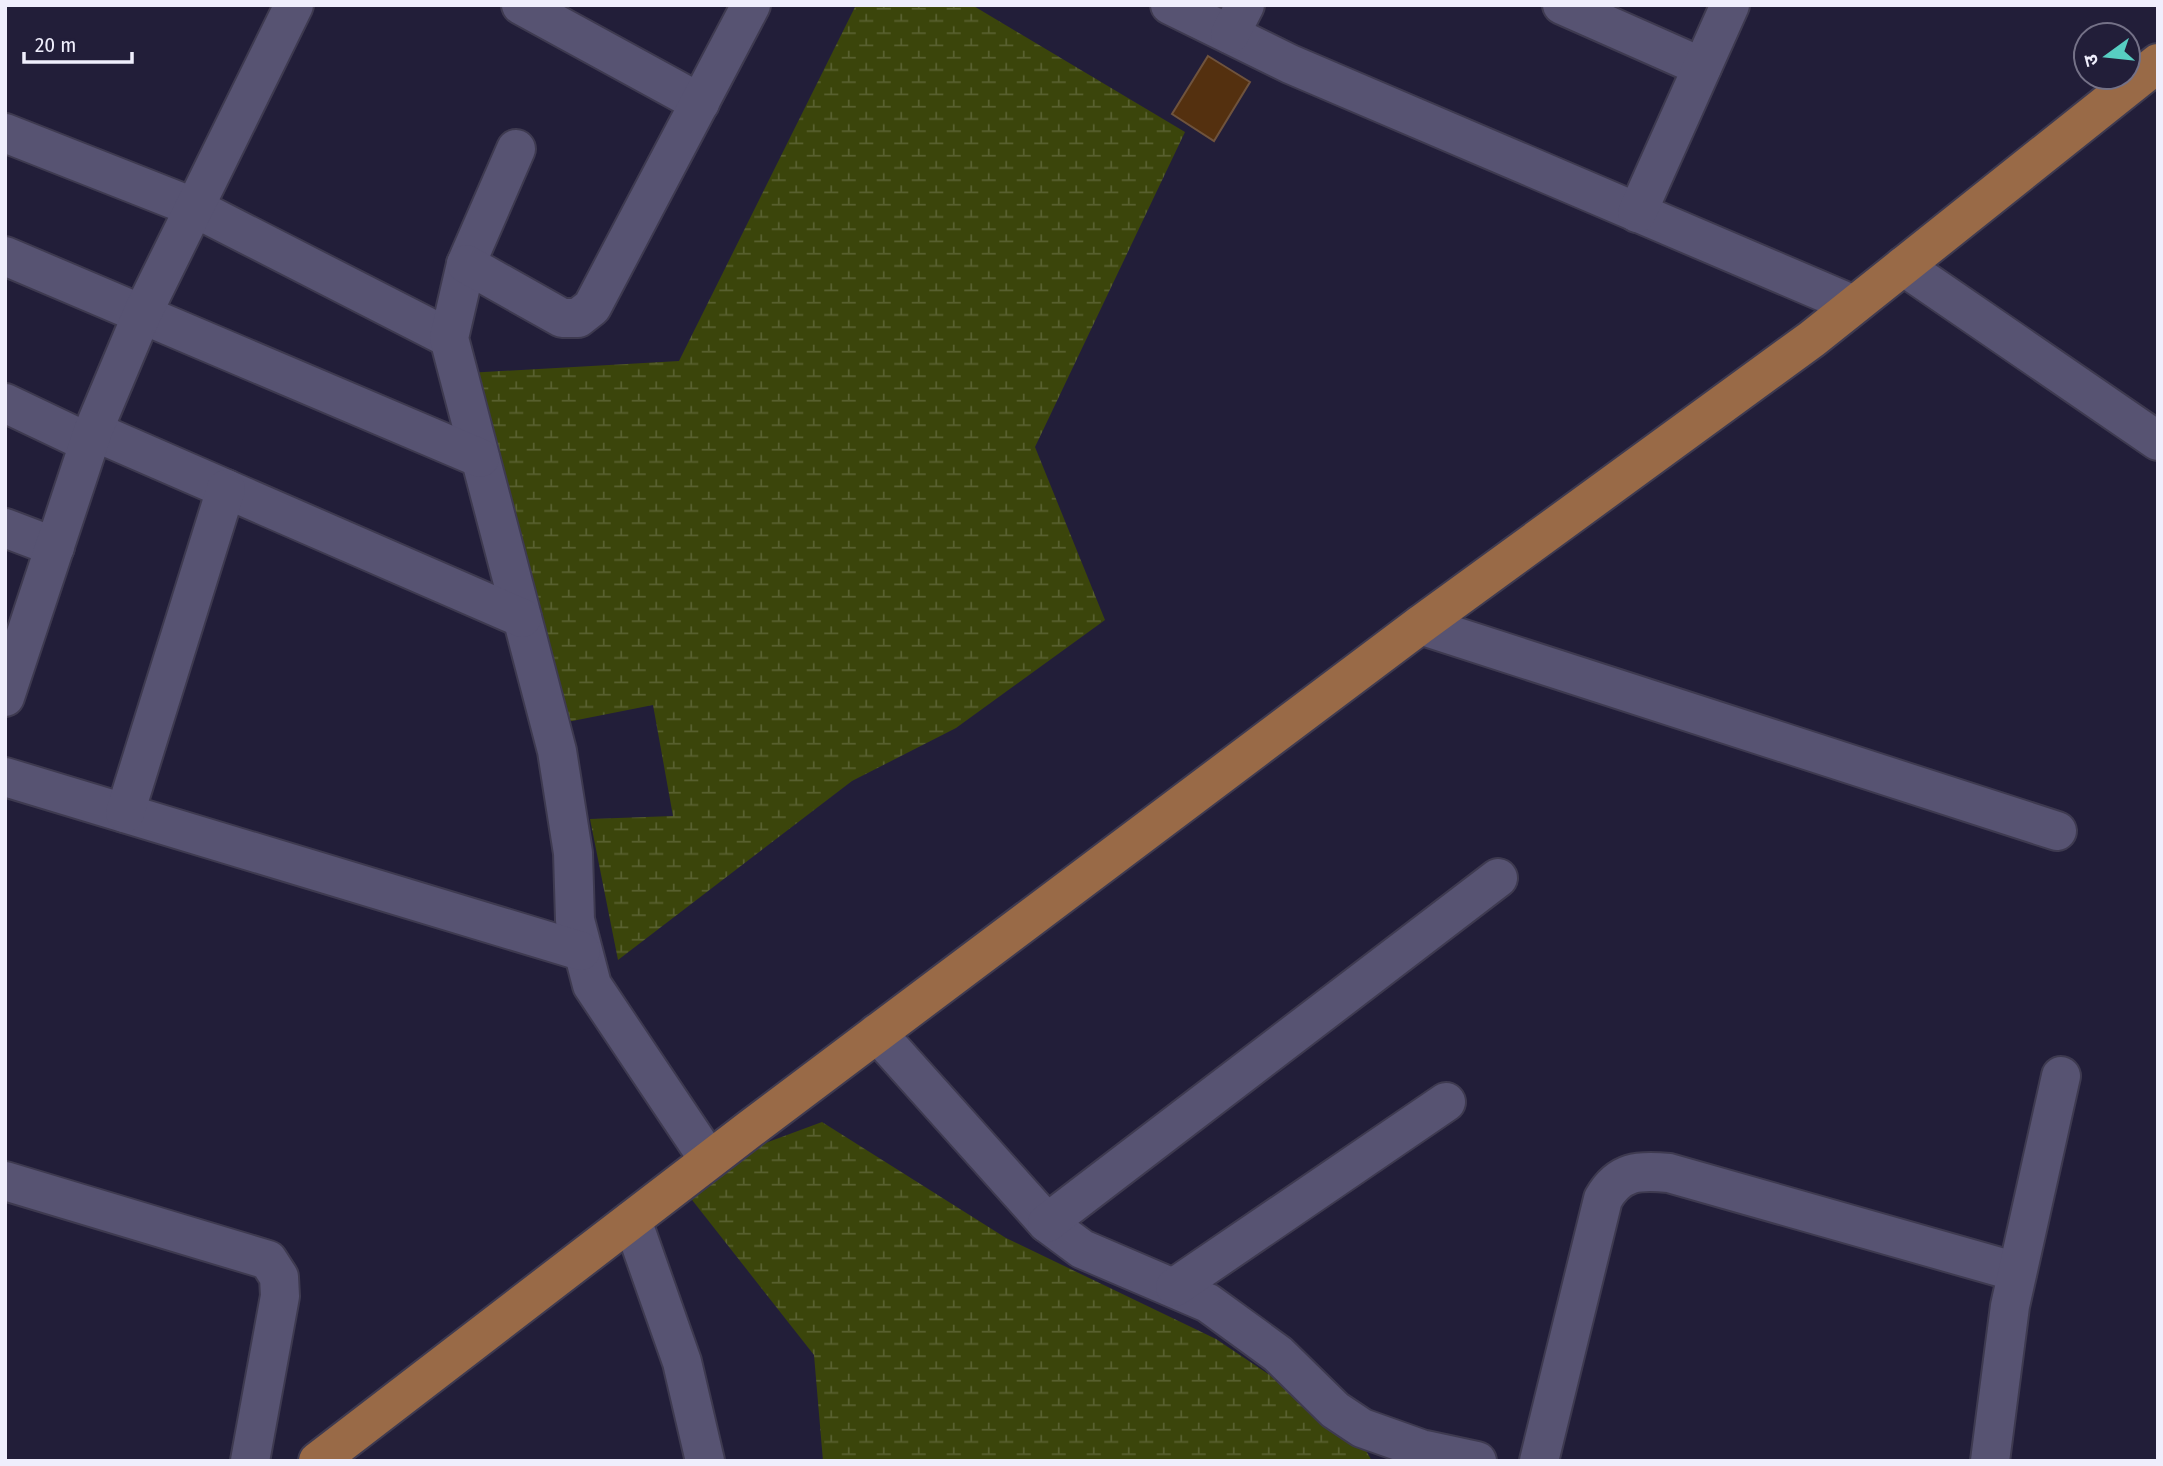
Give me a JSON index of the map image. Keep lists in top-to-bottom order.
{
  "scale_bar": "20 m",
  "north": "left"
}
